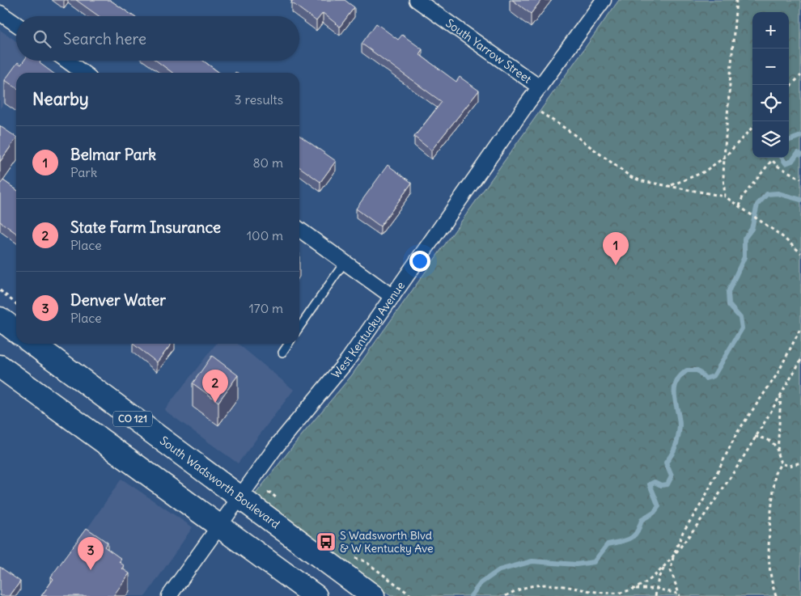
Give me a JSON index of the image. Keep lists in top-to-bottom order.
{
  "streets": {
    "main road": ["CO 121", "South Wadsworth Boulevard"],
    "street": ["South Yarrow Street", "West Kentucky Avenue"]
  },
  "crossings": [
    ["South Yarrow Street", "West Kentucky Avenue"],
    ["West Kentucky Avenue", "South Wadsworth Boulevard"]
  ],
  "places": {
    "bus stop": ["S Wadsworth Blvd & W Kentucky Ave"]
  },
  "page": {
    "map_buttons": ["+", "−"],
    "search": "Search here",
    "heading": ["Nearby", "3 results"],
    "list": [
      {
        "mark": "1",
        "name": "Belmar Park",
        "note": "Park",
        "value": "80 m"
      },
      {
        "mark": "2",
        "name": "State Farm Insurance",
        "note": "Place",
        "value": "100 m"
      },
      {
        "mark": "3",
        "name": "Denver Water",
        "note": "Place",
        "value": "170 m"
      }
    ],
    "pins": ["1", "2", "3"]
  }
}
